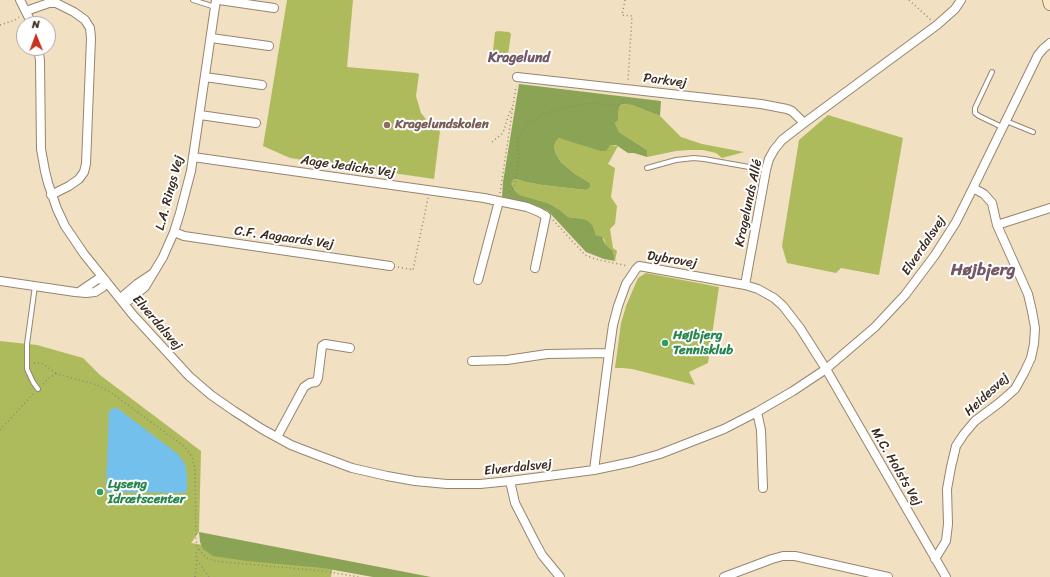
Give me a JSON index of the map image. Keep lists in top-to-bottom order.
{
  "streets": {
    "street": [
      "Parkvej",
      "Aage Jedichs Vej",
      "L.A. Rings Vej",
      "Kragelunds Allé",
      "C.F. Aagaards Vej",
      "Elverdalsvej",
      "Dybrovej",
      "Heidesvej",
      "M.C. Holsts Vej"
    ]
  },
  "crossings": [
    ["Parkvej", "Kragelunds Allé"],
    ["Aage Jedichs Vej", "L.A. Rings Vej"],
    ["L.A. Rings Vej", "C.F. Aagaards Vej"],
    ["L.A. Rings Vej", "Elverdalsvej"],
    ["Kragelunds Allé", "Dybrovej"],
    ["Elverdalsvej", "Dybrovej"],
    ["Elverdalsvej", "Heidesvej"],
    ["Elverdalsvej", "M.C. Holsts Vej"],
    ["Heidesvej", "M.C. Holsts Vej"]
  ],
  "districts": ["Kragelund", "Højbjerg"],
  "places": ["Kragelundskolen", "Højbjerg Tennisklub", "Lyseng Idrætscenter"],
  "north": "top"
}
